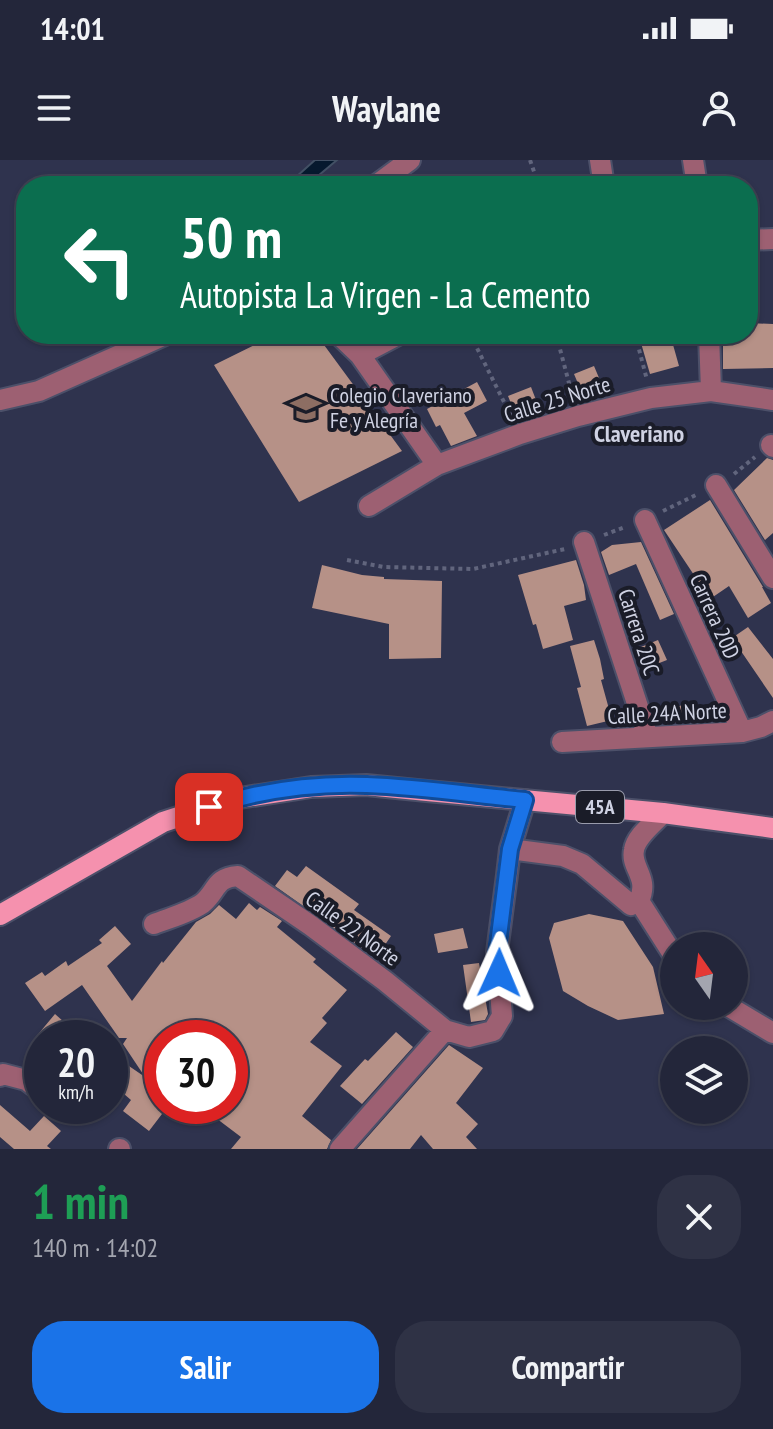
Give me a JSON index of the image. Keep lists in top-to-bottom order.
{
  "streets": {
    "main road": ["45A"],
    "street": [
      "Calle 25 Norte",
      "Carrera 20D",
      "Carrera 20C",
      "Calle 24A Norte",
      "Calle 22 Norte"
    ]
  },
  "crossings": [
    ["Carrera 20D", "Calle 24A Norte"],
    ["Carrera 20C", "Calle 24A Norte"]
  ],
  "districts": ["Claveriano"],
  "places": {
    "school or university": ["Colegio Claveriano Fe y Alegría"]
  },
  "north": "top",
  "page": {
    "status": "14:01",
    "header": "Waylane",
    "turn": ["50 m", "Autopista La Virgen - La Cemento"],
    "speed": "20 km/h",
    "limit": "30",
    "heading": ["1 min", "140 m · 14:02"],
    "buttons": ["Salir", "Compartir"]
  }
}
